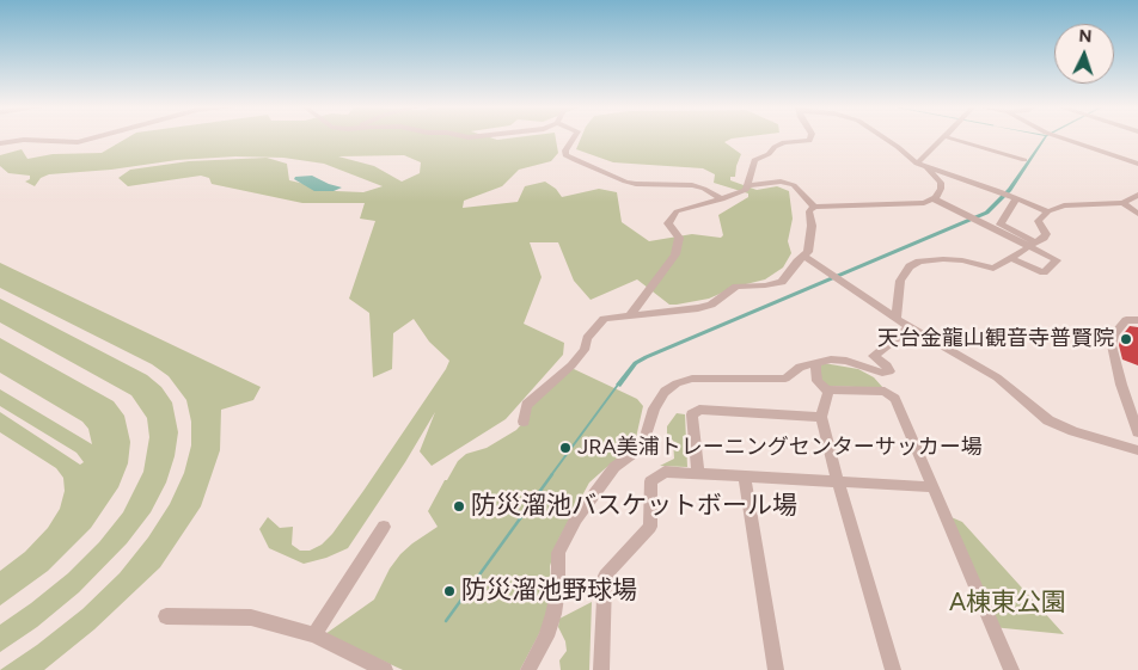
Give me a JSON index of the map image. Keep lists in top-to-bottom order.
{
  "parks": ["A棟東公園"],
  "places": [
    "天台金龍山観音寺普賢院",
    "JRA美浦トレーニングセンターサッカー場",
    "防災溜池バスケットボール場",
    "防災溜池野球場"
  ],
  "north": "top"
}
